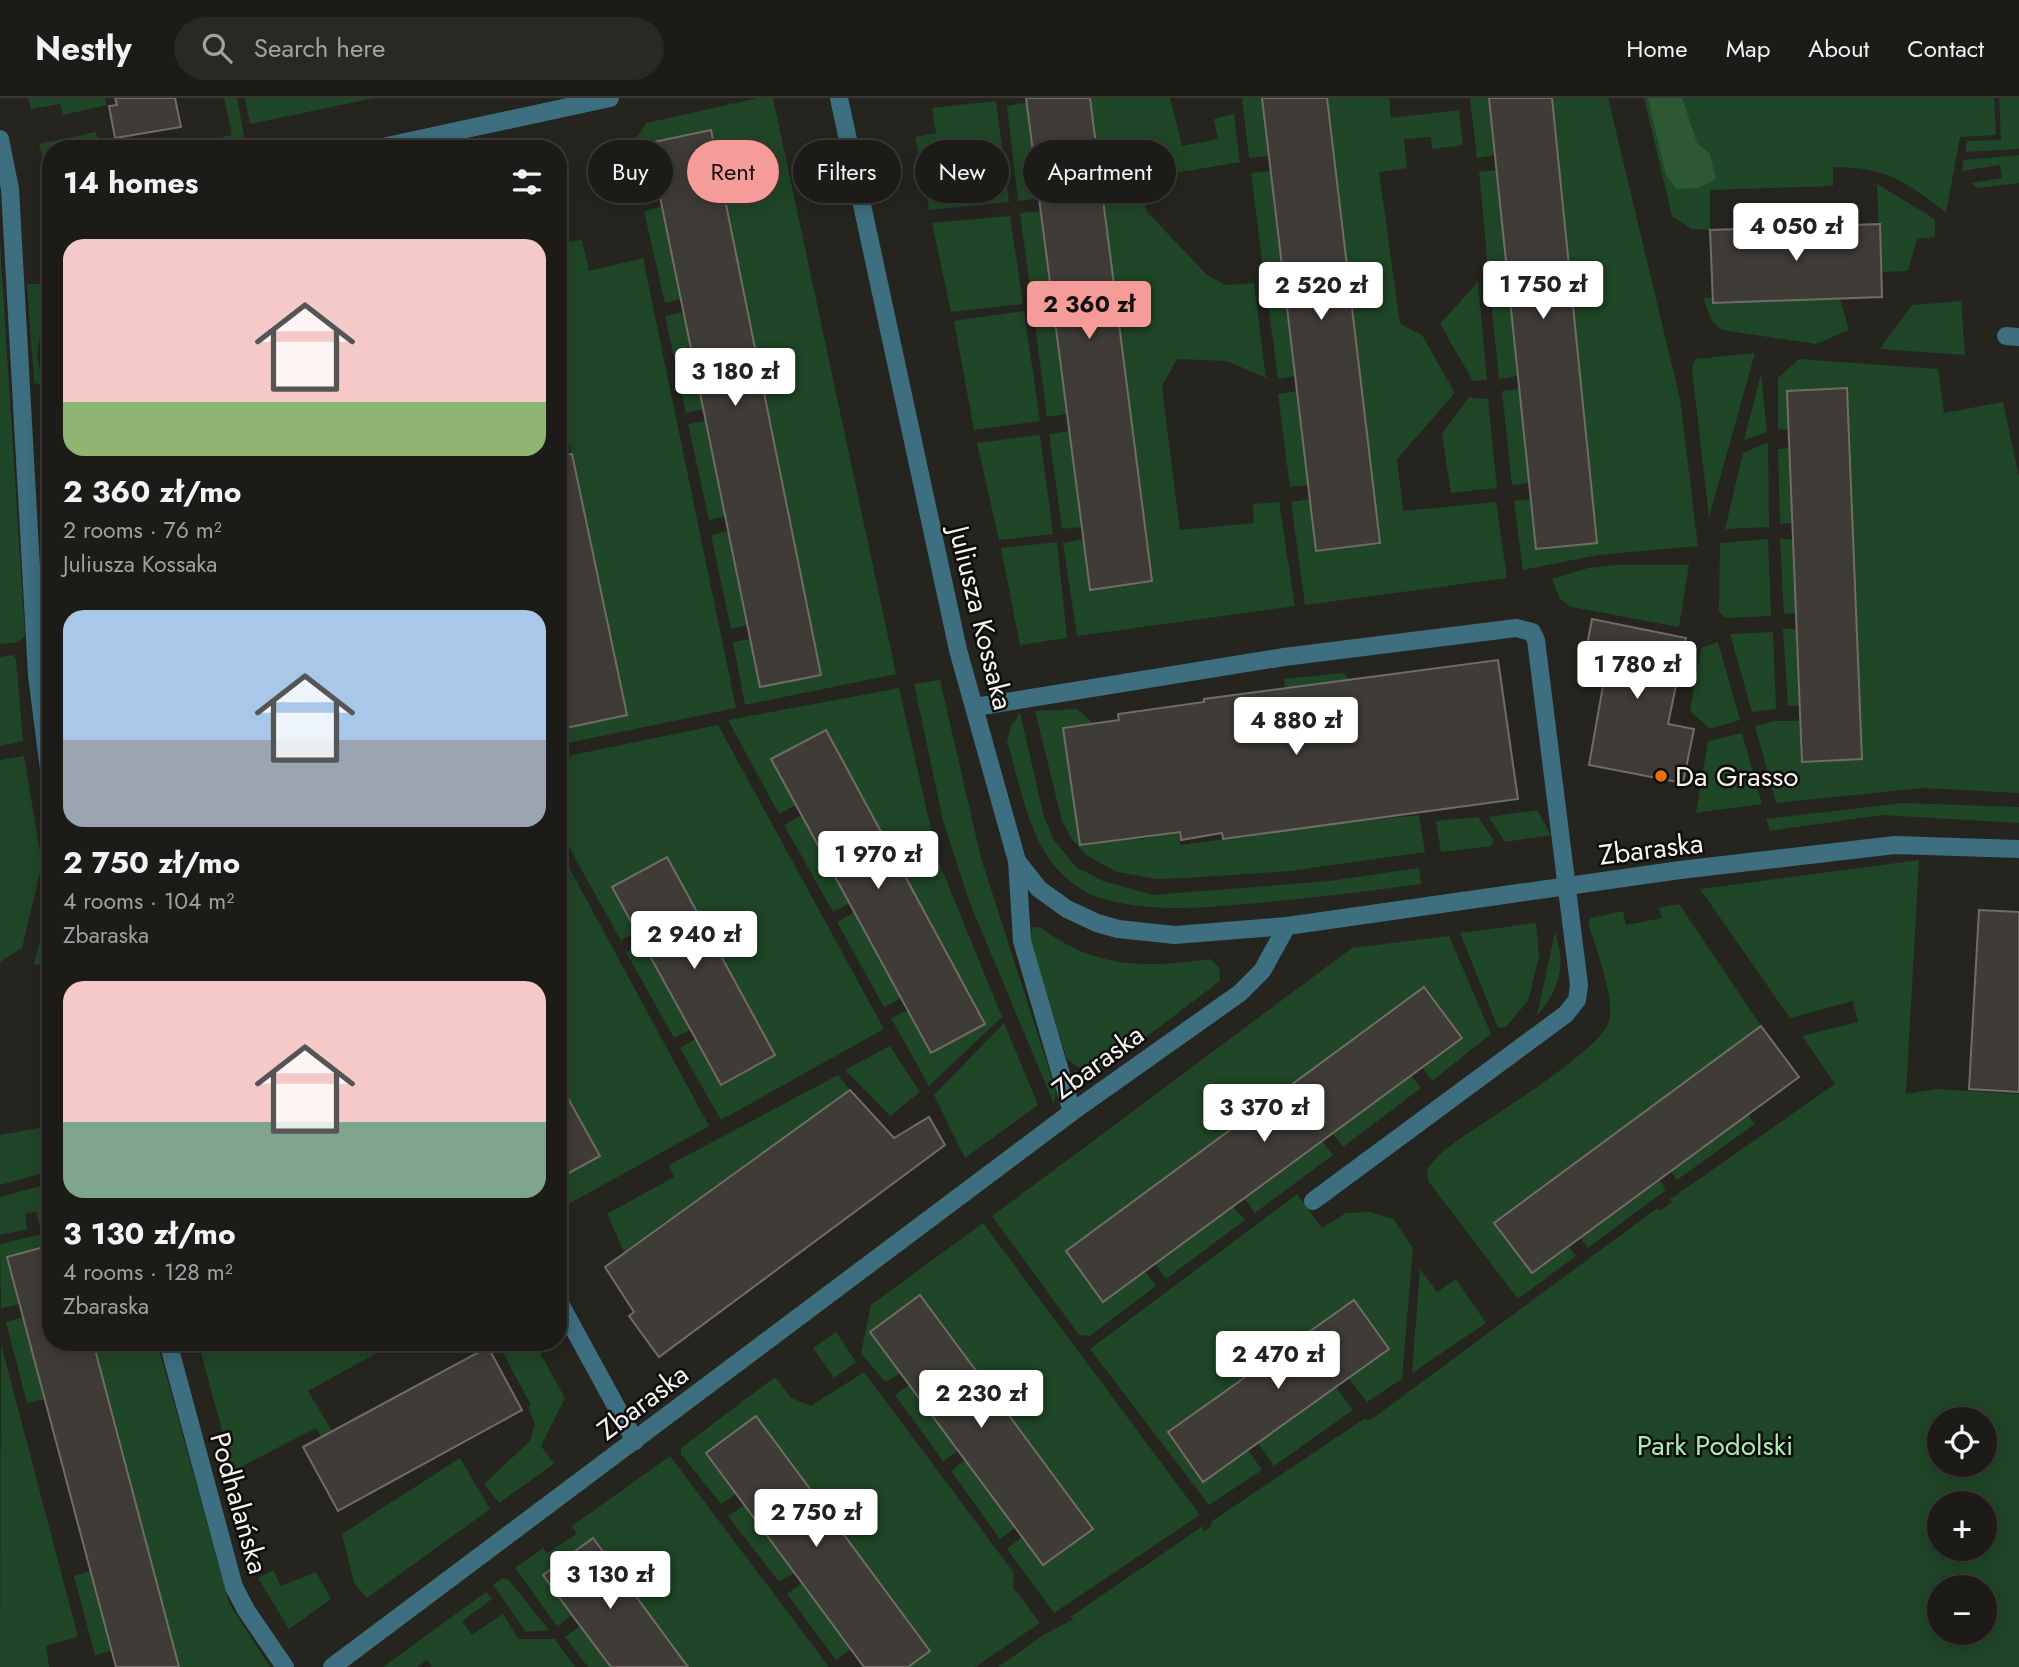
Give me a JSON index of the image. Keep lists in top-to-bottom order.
{
  "streets": {
    "street": ["Juliusza Kossaka", "Zbaraska", "Podhalańska"]
  },
  "crossings": [
    ["Juliusza Kossaka", "Zbaraska"]
  ],
  "parks": ["Park Podolski"],
  "places": ["Da Grasso"],
  "page": {
    "header": "Nestly",
    "search": "Search here",
    "nav": [
      "Home",
      "Map",
      "About",
      "Contact"
    ],
    "chip": [
      "Buy",
      "Rent",
      "Filters",
      "New",
      "Apartment"
    ],
    "heading": "14 homes",
    "price": [
      "4 050 zł",
      "1 750 zł",
      "2 520 zł",
      "2 360 zł",
      "3 180 zł",
      "1 780 zł",
      "4 880 zł",
      "1 970 zł",
      "2 940 zł",
      "3 370 zł",
      "2 470 zł",
      "2 230 zł",
      "2 750 zł",
      "3 130 zł"
    ],
    "list": [
      {
        "name": "2 360 zł/mo",
        "note": "2 rooms · 76 m² · Juliusza Kossaka"
      },
      {
        "name": "2 750 zł/mo",
        "note": "4 rooms · 104 m² · Zbaraska"
      },
      {
        "name": "3 130 zł/mo",
        "note": "4 rooms · 128 m² · Zbaraska"
      }
    ],
    "map_buttons": ["+", "−"]
  }
}
